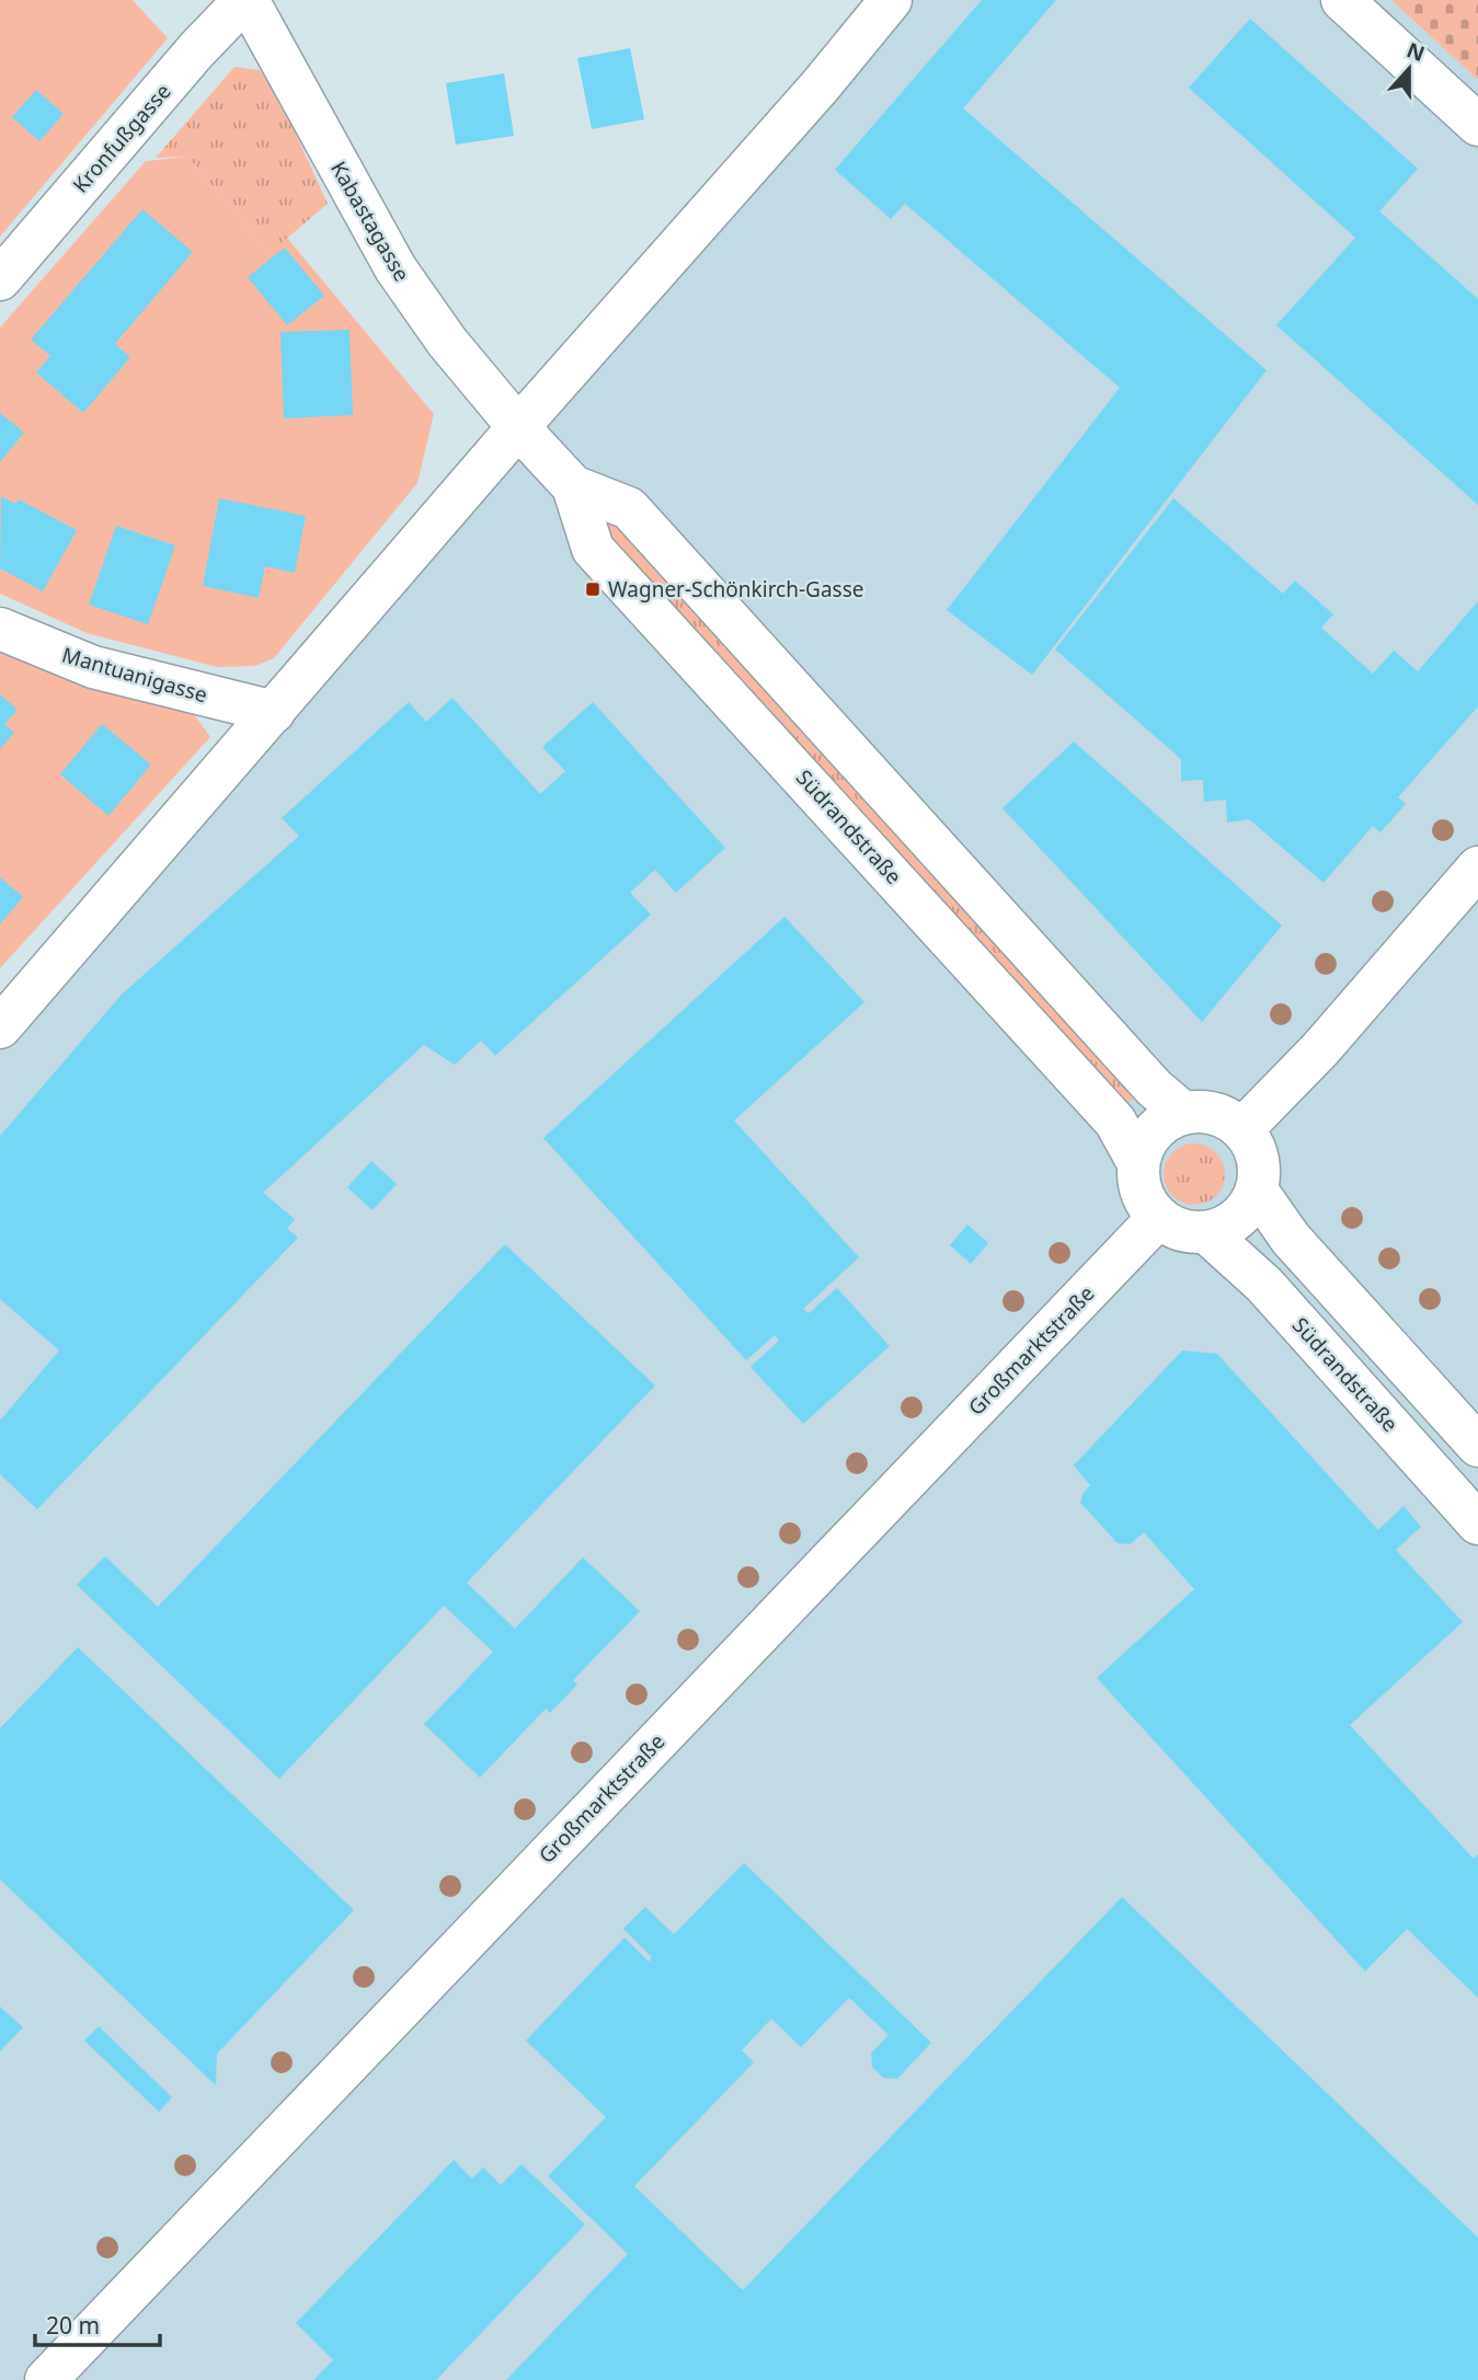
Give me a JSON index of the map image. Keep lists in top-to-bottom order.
{
  "streets": {
    "street": [
      "Kronfußgasse",
      "Kabastagasse",
      "Mantuanigasse",
      "Südrandstraße",
      "Großmarktstraße"
    ]
  },
  "crossings": [
    ["Kronfußgasse", "Kabastagasse"],
    ["Kabastagasse", "Südrandstraße"],
    ["Südrandstraße", "Großmarktstraße"]
  ],
  "places": {
    "transit": ["Wagner-Schönkirch-Gasse"]
  },
  "scale_bar": "20 m",
  "north": "top"
}
